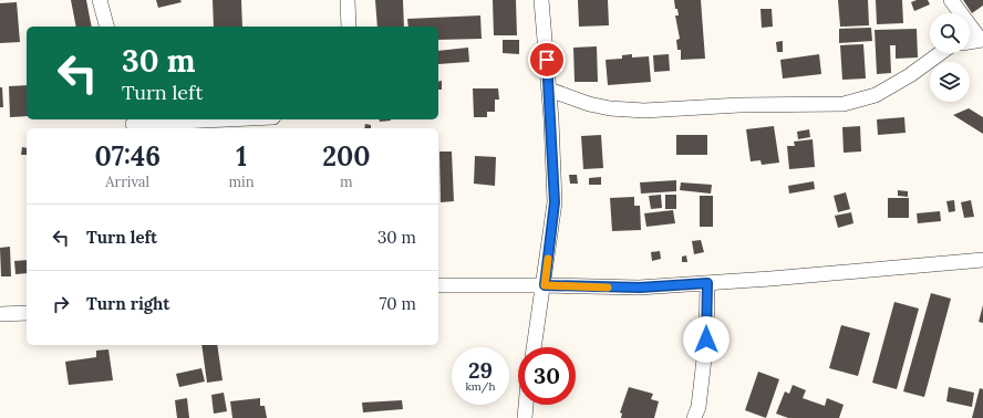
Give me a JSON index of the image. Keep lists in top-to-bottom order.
{
  "page": {
    "turn": ["30 m", "Turn left"],
    "eta": [
      "07:46",
      "Arrival",
      "1",
      "min",
      "200",
      "m"
    ],
    "list": [
      {
        "name": "Turn left",
        "value": "30 m"
      },
      {
        "name": "Turn right",
        "value": "70 m"
      }
    ],
    "speed": "29 km/h",
    "limit": "30"
  }
}
